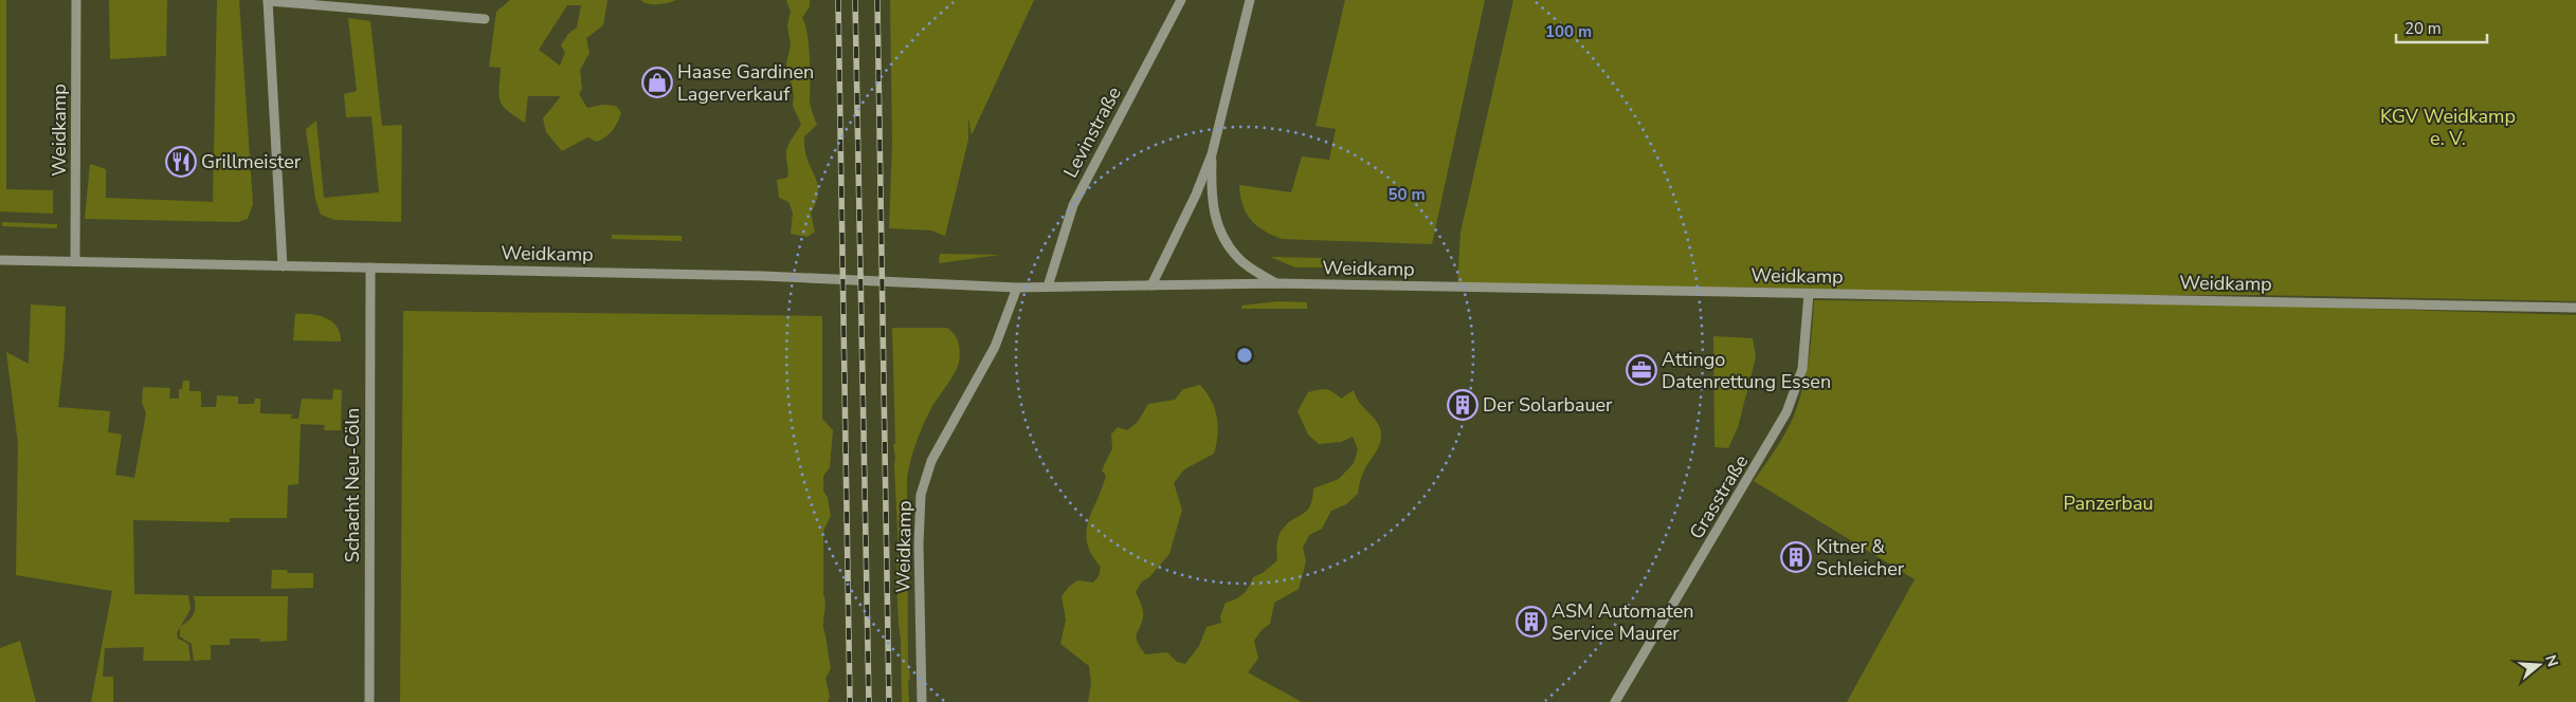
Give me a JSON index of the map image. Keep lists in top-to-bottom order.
{
  "streets": {
    "street": [
      "Weidkamp",
      "Levinstraße",
      "Schacht Neu-Cöln",
      "Grasstraße"
    ]
  },
  "crossings": [
    ["Weidkamp", "Levinstraße"],
    ["Weidkamp", "Schacht Neu-Cöln"],
    ["Weidkamp", "Grasstraße"]
  ],
  "parks": ["KGV Weidkamp e. V.", "Panzerbau"],
  "places": {
    "shop": ["Haase Gardinen Lagerverkauf"],
    "restaurant": ["Grillmeister"],
    "office": ["Attingo Datenrettung Essen"],
    "building": ["Der Solarbauer", "Kitner & Schleicher", "ASM Automaten Service Maurer"]
  },
  "scale_bar": "20 m",
  "north": "right",
  "rings": ["100 m", "50 m"]
}
